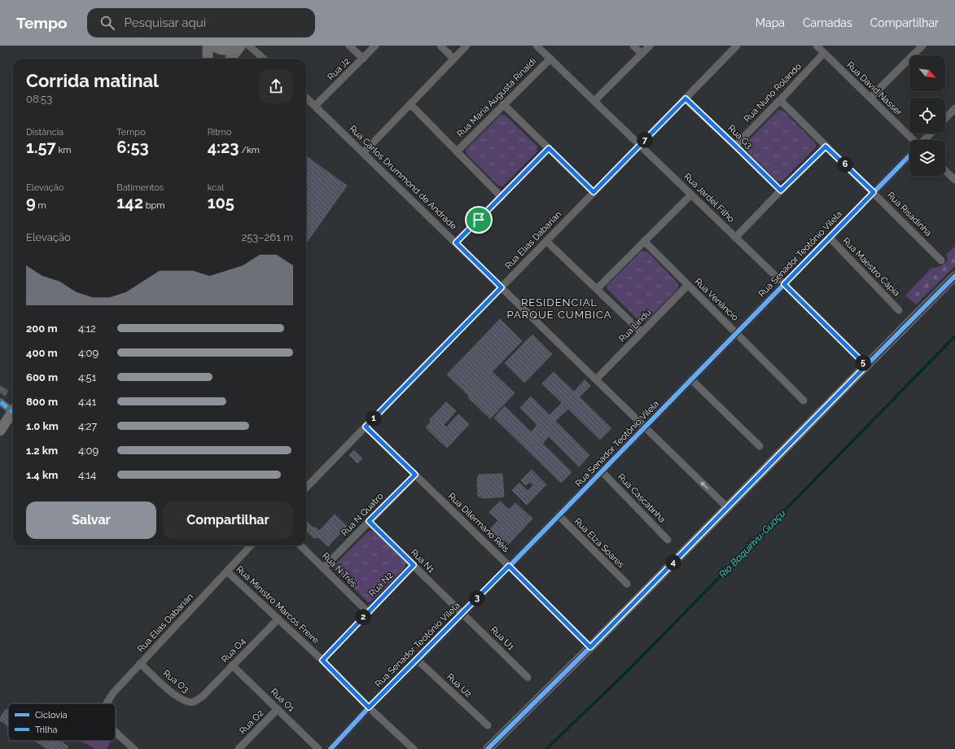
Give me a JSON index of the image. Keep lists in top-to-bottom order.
{
  "streets": {
    "street": [
      "Rua J2",
      "Rua David Nasser",
      "Rua Nuno Rolando",
      "Rua Maria Augusta Rinaldi",
      "Rua G3",
      "Rua Carlos Drummond de Andrade",
      "Rua Jardel Filho",
      "Rua Risadinha",
      "Rua Elias Dabarian",
      "Rua Senador Teotônio Vilela",
      "Rua Maestro Cápia",
      "Rua Venâncio",
      "Rua Lindu",
      "Rua Cascatinha",
      "Rua N Quatro",
      "Rua Dilermano Réis",
      "Rua Elza Soares",
      "Rua N1",
      "Rua N Três",
      "Rua N2",
      "Rua Ministro Marcos Freire",
      "Rua U1",
      "Rua O4",
      "Rua O3",
      "Rua U2",
      "Rua O1",
      "Rua O2"
    ]
  },
  "crossings": [
    ["Rua J2", "Rua Carlos Drummond de Andrade"],
    ["Rua David Nasser", "Rua Nuno Rolando"],
    ["Rua Nuno Rolando", "Rua G3"],
    ["Rua Nuno Rolando", "Rua Risadinha"],
    ["Rua Maria Augusta Rinaldi", "Rua Jardel Filho"],
    ["Rua G3", "Rua Elias Dabarian"],
    ["Rua Carlos Drummond de Andrade", "Rua Elias Dabarian"],
    ["Rua Carlos Drummond de Andrade", "Rua Senador Teotônio Vilela"],
    ["Rua Carlos Drummond de Andrade", "Rua Lindu"],
    ["Rua Jardel Filho", "Rua Elias Dabarian"],
    ["Rua Jardel Filho", "Rua Senador Teotônio Vilela"],
    ["Rua Risadinha", "Rua Senador Teotônio Vilela"],
    ["Rua Elias Dabarian", "Rua Dilermano Réis"],
    ["Rua Elias Dabarian", "Rua Ministro Marcos Freire"],
    ["Rua Elias Dabarian", "Rua O3"],
    ["Rua Senador Teotônio Vilela", "Rua Maestro Cápia"],
    ["Rua Senador Teotônio Vilela", "Rua Venâncio"],
    ["Rua Senador Teotônio Vilela", "Rua Cascatinha"],
    ["Rua Senador Teotônio Vilela", "Rua Dilermano Réis"],
    ["Rua Senador Teotônio Vilela", "Rua Elza Soares"],
    ["Rua Senador Teotônio Vilela", "Rua N1"],
    ["Rua Senador Teotônio Vilela", "Rua Ministro Marcos Freire"],
    ["Rua Senador Teotônio Vilela", "Rua U1"],
    ["Rua Senador Teotônio Vilela", "Rua U2"],
    ["Rua Venâncio", "Rua Lindu"],
    ["Rua N Quatro", "Rua Dilermano Réis"],
    ["Rua N Quatro", "Rua N1"],
    ["Rua N Quatro", "Rua N Três"],
    ["Rua N1", "Rua N2"],
    ["Rua N1", "Rua U1"],
    ["Rua N Três", "Rua N2"],
    ["Rua N2", "Rua Ministro Marcos Freire"],
    ["Rua Ministro Marcos Freire", "Rua O4"],
    ["Rua O4", "Rua O3"],
    ["Rua O4", "Rua O1"],
    ["Rua O1", "Rua O2"]
  ],
  "districts": ["RESIDENCIAL PARQUE CUMBICA"],
  "water": ["Rio Baquirivu-Guaçu"],
  "legend": ["Ciclovia", "Trilha"],
  "north": "bottom right",
  "page": {
    "header": "Tempo",
    "search": "Pesquisar aqui",
    "nav": ["Mapa", "Camadas", "Compartilhar"],
    "heading": ["Corrida matinal", "08:53"],
    "stats": [
      ["Distância", "1.57 km"],
      ["Tempo", "6:53"],
      ["Ritmo", "4:23 /km"],
      ["Elevação", "9 m"],
      ["Batimentos", "142 bpm"],
      ["kcal", "105"]
    ],
    "pins": [
      "7",
      "6",
      "5",
      "1",
      "4",
      "3",
      "2"
    ],
    "chart": ["Elevação", "253–261 m"],
    "list": [
      {
        "name": "200 m",
        "note": "4:12"
      },
      {
        "name": "400 m",
        "note": "4:09"
      },
      {
        "name": "600 m",
        "note": "4:51"
      },
      {
        "name": "800 m",
        "note": "4:41"
      },
      {
        "name": "1.0 km",
        "note": "4:27"
      },
      {
        "name": "1.2 km",
        "note": "4:09"
      },
      {
        "name": "1.4 km",
        "note": "4:14"
      }
    ],
    "buttons": ["Salvar", "Compartilhar"]
  }
}
